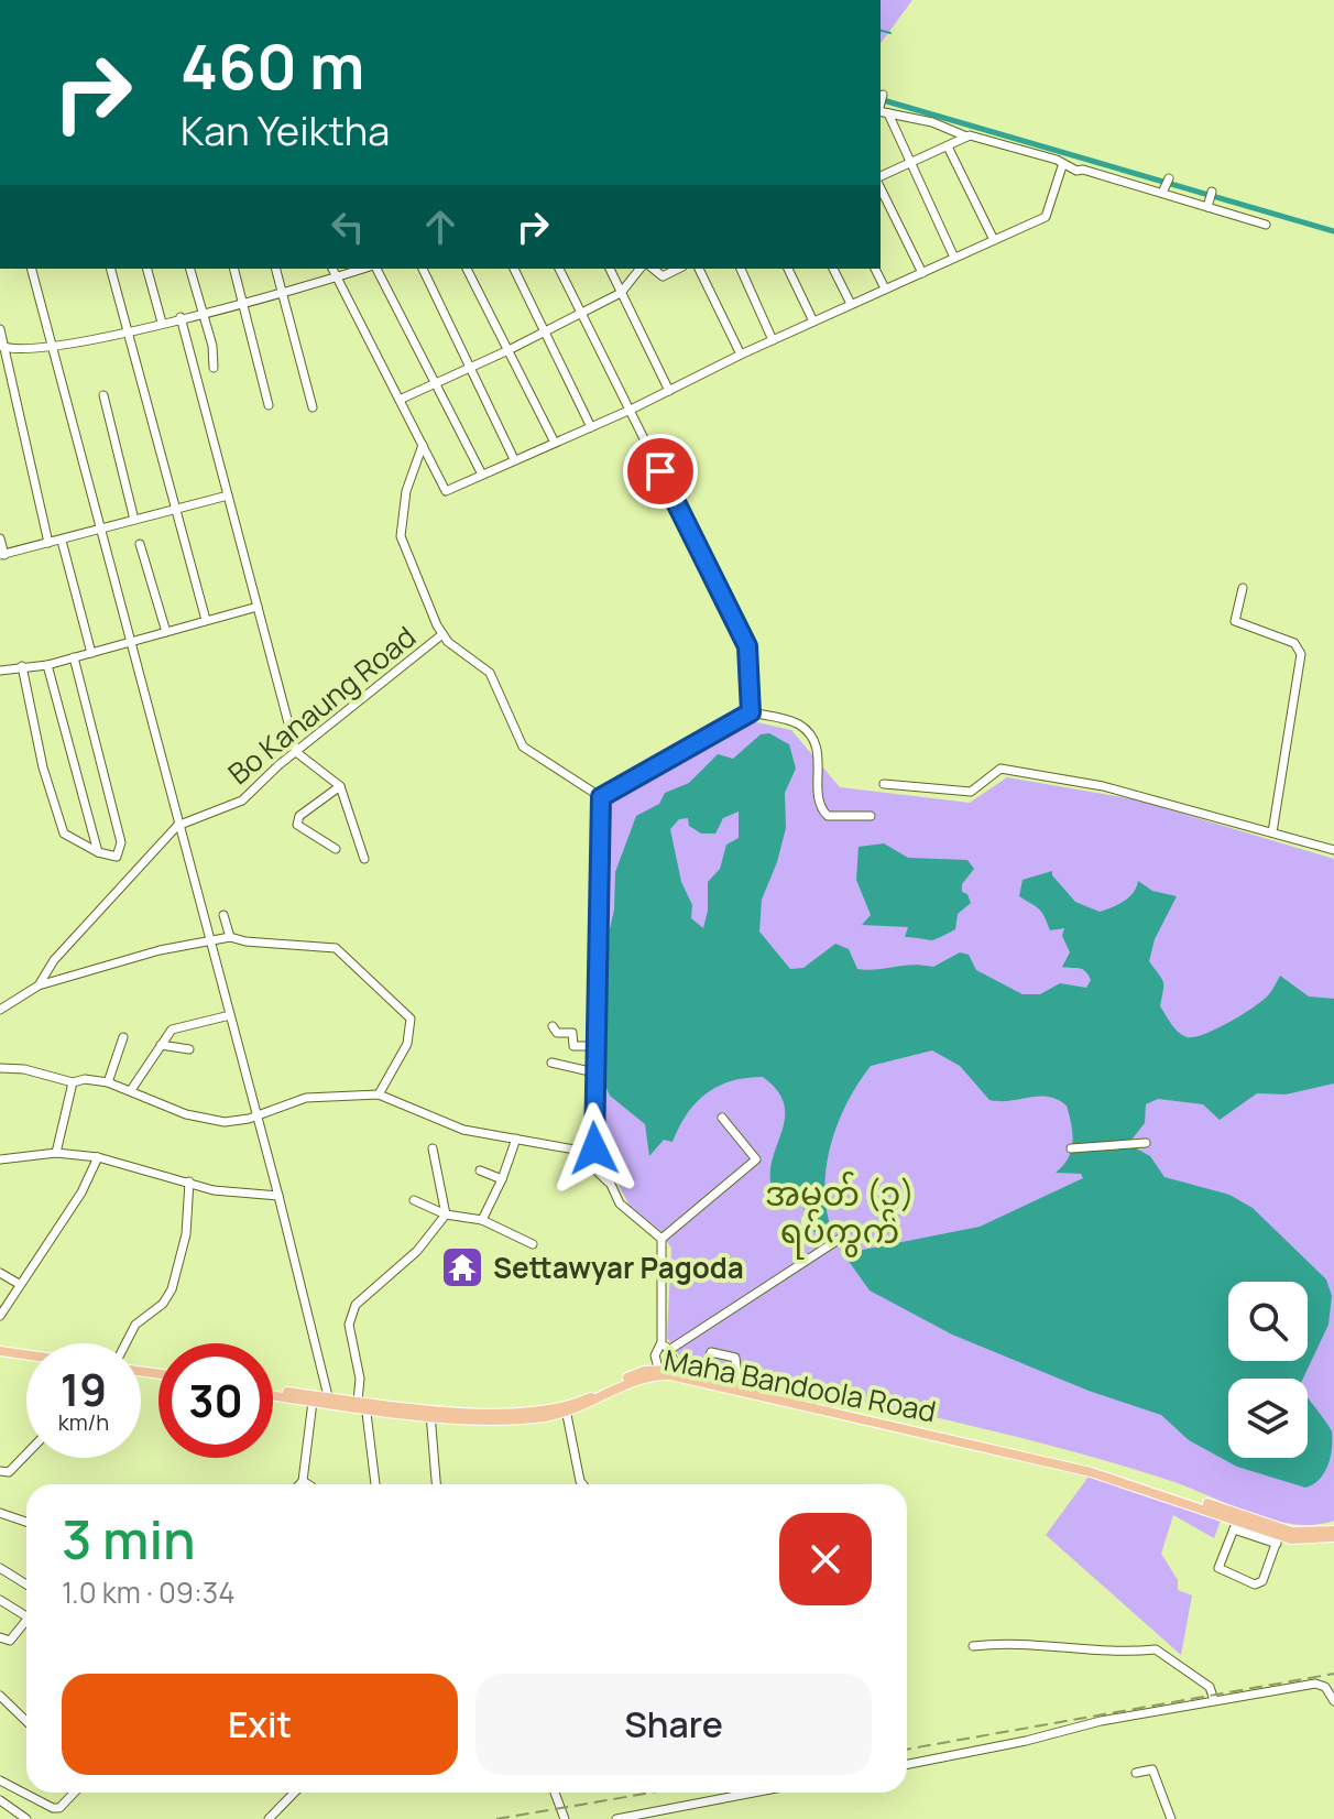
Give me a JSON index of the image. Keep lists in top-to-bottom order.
{
  "streets": {
    "main road": ["Maha Bandoola Road"],
    "street": ["Bo Kanaung Road"]
  },
  "districts": ["အမှတ် (၃) ရပ်ကွက်"],
  "places": {
    "temple": ["Settawyar Pagoda"]
  },
  "page": {
    "turn": ["460 m", "Kan Yeiktha"],
    "speed": "19 km/h",
    "limit": "30",
    "heading": ["3 min", "1.0 km · 09:34"],
    "buttons": ["Exit", "Share"]
  }
}
